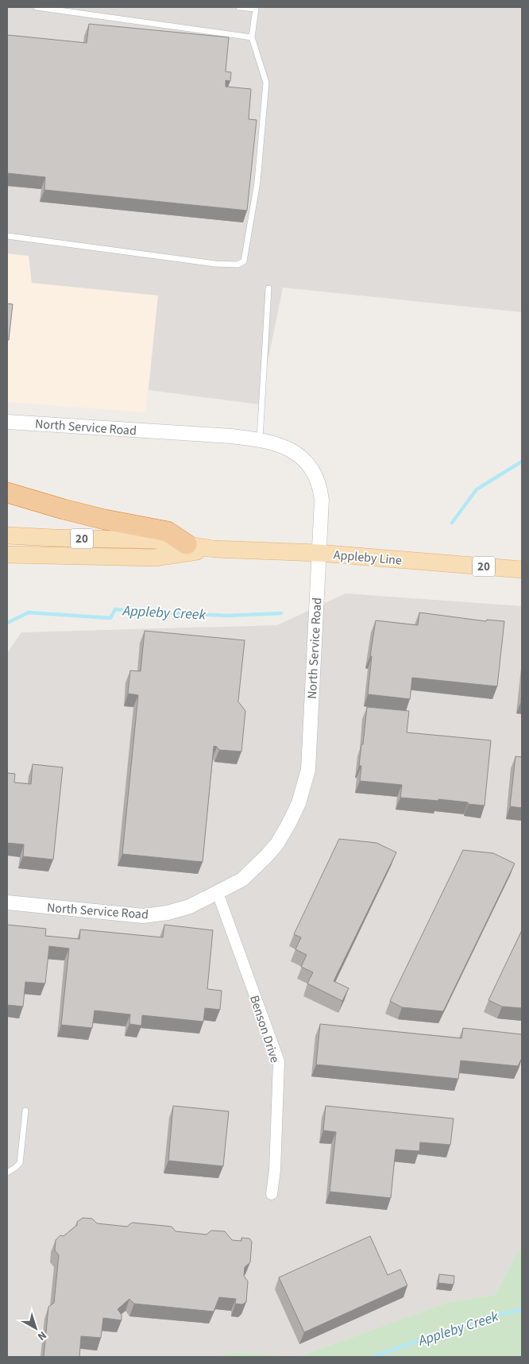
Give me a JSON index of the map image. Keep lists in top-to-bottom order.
{
  "streets": {
    "main road": ["20", "Appleby Line"],
    "street": ["North Service Road", "Benson Drive"]
  },
  "crossings": [
    ["North Service Road", "Appleby Line"],
    ["North Service Road", "Benson Drive"]
  ],
  "water": ["Appleby Creek"],
  "north": "bottom right"
}
